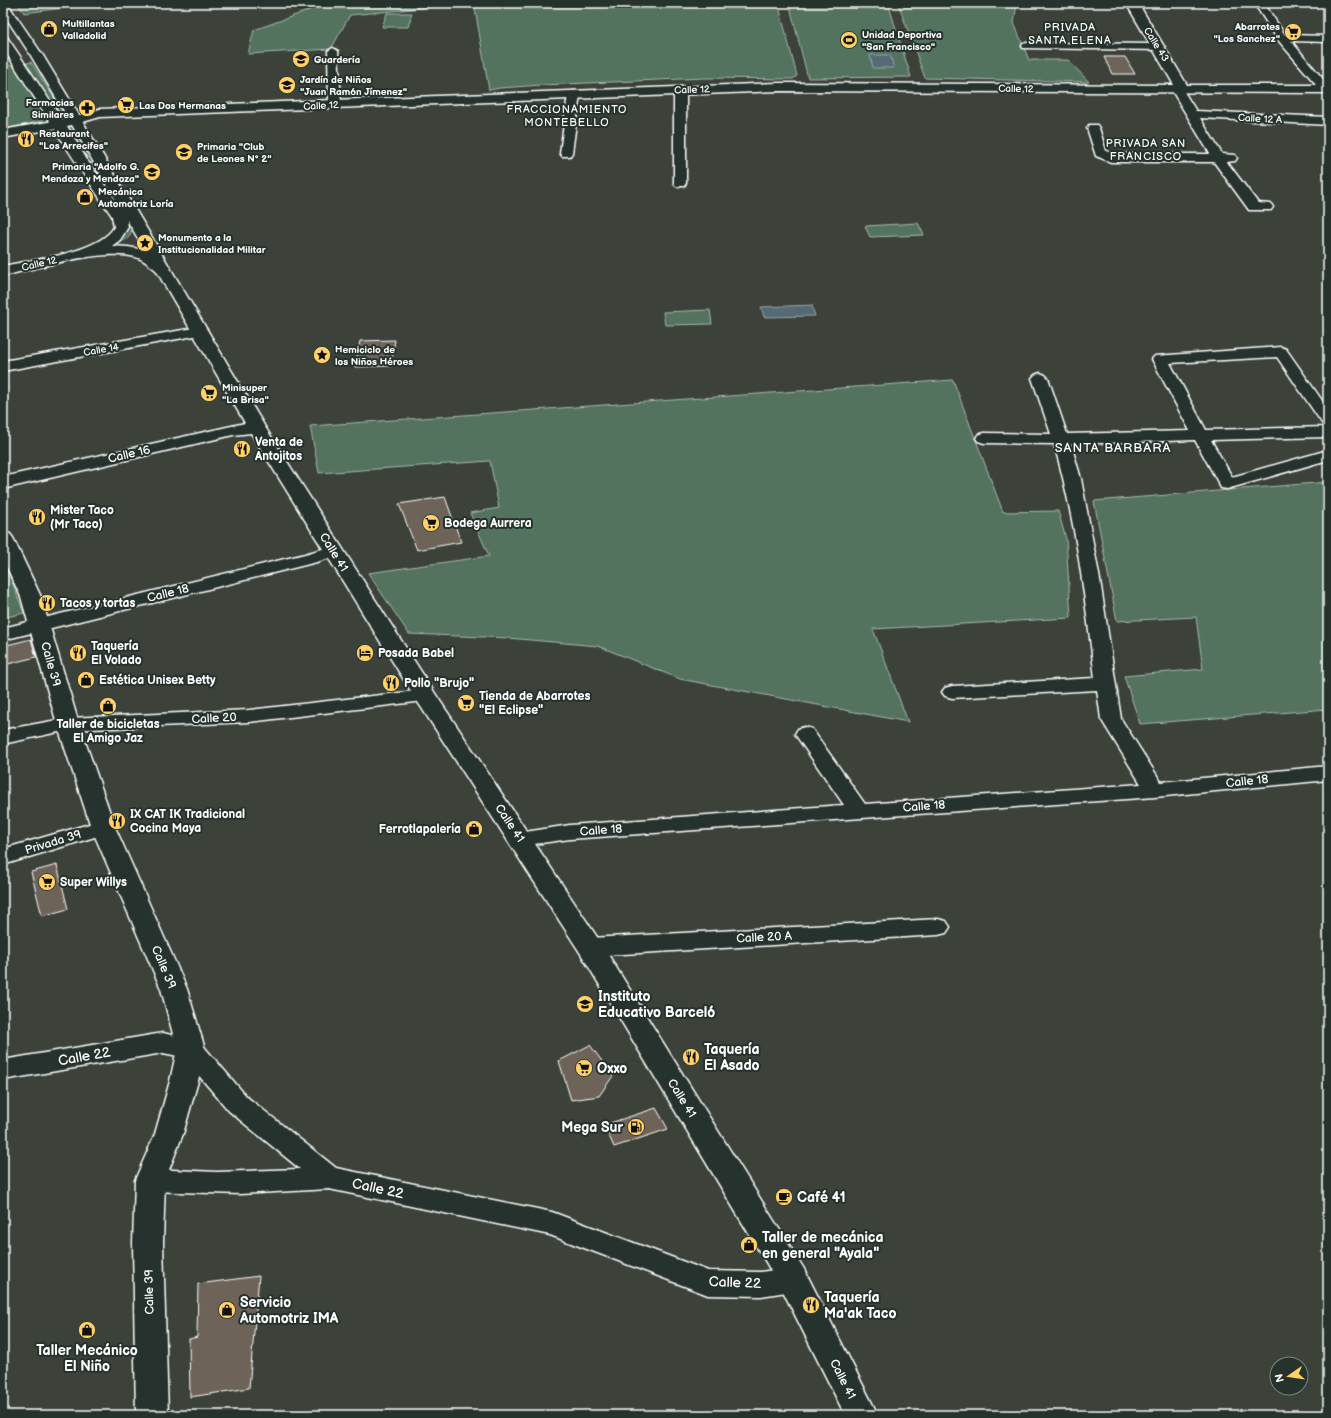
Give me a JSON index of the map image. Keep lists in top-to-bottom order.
{
  "streets": {
    "main road": [
      "Calle 43",
      "Calle 12",
      "Calle 16",
      "Calle 41",
      "Calle 39"
    ],
    "street": [
      "Calle 12 A",
      "Calle 14",
      "Calle 18",
      "Calle 20",
      "Privada 39",
      "Calle 20 A",
      "Calle 22"
    ]
  },
  "crossings": [
    ["Calle 43", "Calle 12"],
    ["Calle 12", "Calle 41"],
    ["Calle 14", "Calle 41"],
    ["Calle 16", "Calle 41"],
    ["Calle 41", "Calle 18"],
    ["Calle 41", "Calle 20"],
    ["Calle 41", "Calle 20 A"],
    ["Calle 41", "Calle 22"],
    ["Calle 18", "Calle 39"],
    ["Calle 39", "Calle 20"],
    ["Calle 39", "Privada 39"],
    ["Calle 39", "Calle 22"]
  ],
  "districts": [
    "PRIVADA SANTA ELENA",
    "FRACCIONAMIENTO MONTEBELLO",
    "PRIVADA SAN FRANCISCO",
    "SANTA BARBARA"
  ],
  "places": {
    "shop": [
      "Multillantas Valladolid",
      "Mecánica Automotriz Loría",
      "Estética Unisex Betty",
      "Taller de bicicletas El Amigo Jaz",
      "Ferrotlapalería",
      "Taller de mecánica en general \"Ayala\"",
      "Servicio Automotriz IMA",
      "Taller Mecánico El Niño"
    ],
    "supermarket": [
      "Abarrotes \"Los Sanchez\"",
      "Las Dos Hermanas",
      "Minisuper \"La Brisa\"",
      "Bodega Aurrera",
      "Tienda de Abarrotes \"El Eclipse\"",
      "Super Willys",
      "Oxxo"
    ],
    "sports": ["Unidad Deportiva \"San Francisco\""],
    "school or university": [
      "Guardería",
      "Jardín de Niños \"Juan Ramón Jímenez\"",
      "Primaria \"Club de Leones N° 2\"",
      "Primaria \"Adolfo G. Mendoza y Mendoza\"",
      "Instituto Educativo Barceló"
    ],
    "pharmacy": ["Farmacias Similares"],
    "restaurant": [
      "Restaurant \"Los Arrecifes\"",
      "Venta de Antojitos",
      "Mister Taco (Mr Taco)",
      "Tacos y tortas",
      "Taquería El Volado",
      "Pollo \"Brujo\"",
      "IX CAT IK Tradicional Cocina Maya",
      "Taquería El Asado",
      "Taquería Ma'ak Taco"
    ],
    "place": ["Monumento a la Institucionalidad Militar", "Hemiciclo de los Niños Héroes"],
    "hotel": ["Posada Babel"],
    "fuel station": ["Mega Sur"],
    "cafe": ["Café 41"]
  },
  "north": "left"
}
